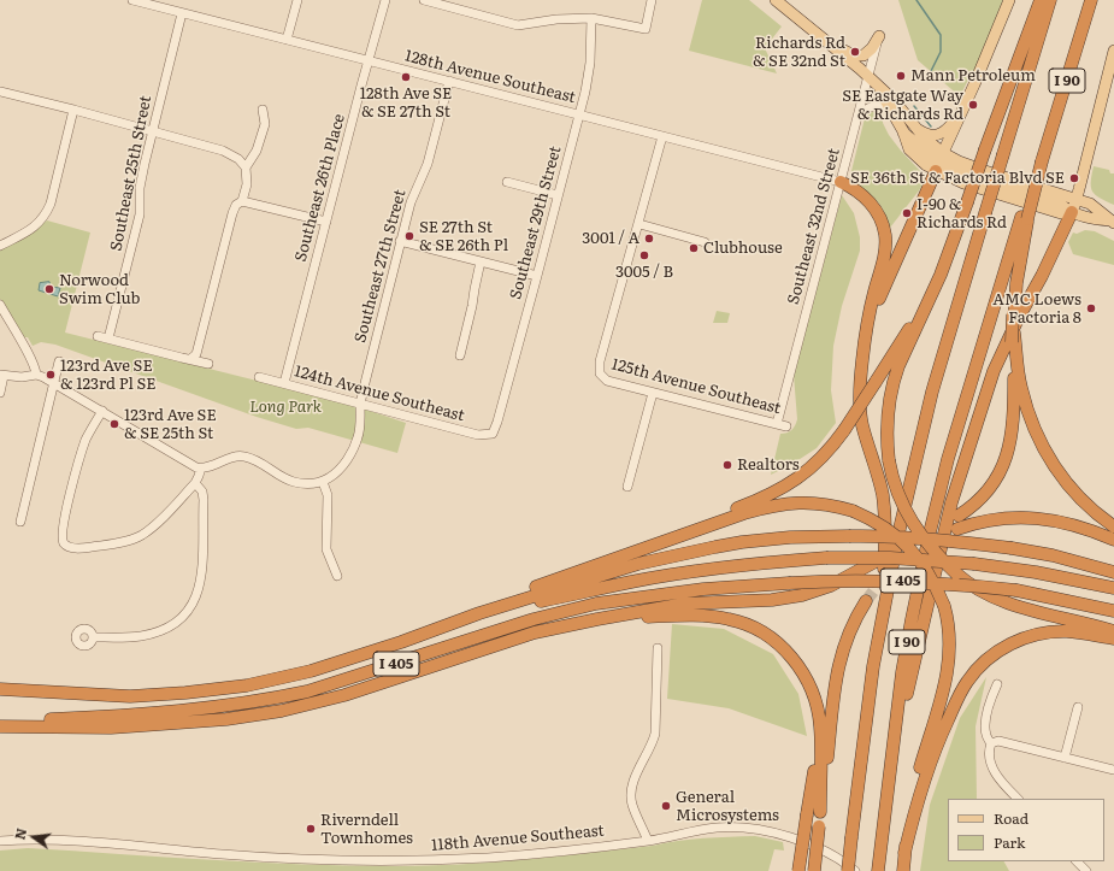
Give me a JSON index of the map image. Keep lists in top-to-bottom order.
{
  "streets": {
    "highway": ["I 90", "I 405"],
    "street": [
      "128th Avenue Southeast",
      "Southeast 25th Street",
      "Southeast 26th Place",
      "Southeast 29th Street",
      "Southeast 32nd Street",
      "Southeast 27th Street",
      "125th Avenue Southeast",
      "124th Avenue Southeast",
      "118th Avenue Southeast"
    ]
  },
  "crossings": [
    ["128th Avenue Southeast", "Southeast 25th Street"],
    ["128th Avenue Southeast", "Southeast 26th Place"],
    ["128th Avenue Southeast", "Southeast 29th Street"],
    ["128th Avenue Southeast", "Southeast 32nd Street"],
    ["128th Avenue Southeast", "Southeast 27th Street"],
    ["Southeast 26th Place", "124th Avenue Southeast"],
    ["Southeast 29th Street", "124th Avenue Southeast"],
    ["Southeast 32nd Street", "125th Avenue Southeast"],
    ["Southeast 27th Street", "124th Avenue Southeast"]
  ],
  "parks": ["Long Park"],
  "places": [
    "Richards Rd & SE 32nd St",
    "Mann Petroleum",
    "128th Ave SE & SE 27th St",
    "SE Eastgate Way & Richards Rd",
    "SE 36th St & Factoria Blvd SE",
    "I-90 & Richards Rd",
    "SE 27th St & SE 26th Pl",
    "3001 / A",
    "Clubhouse",
    "3005 / B",
    "Norwood Swim Club",
    "AMC Loews Factoria 8",
    "123rd Ave SE & 123rd Pl SE",
    "123rd Ave SE & SE 25th St",
    "Realtors",
    "General Microsystems",
    "Riverndell Townhomes"
  ],
  "legend": ["Road", "Park"],
  "north": "left"
}
